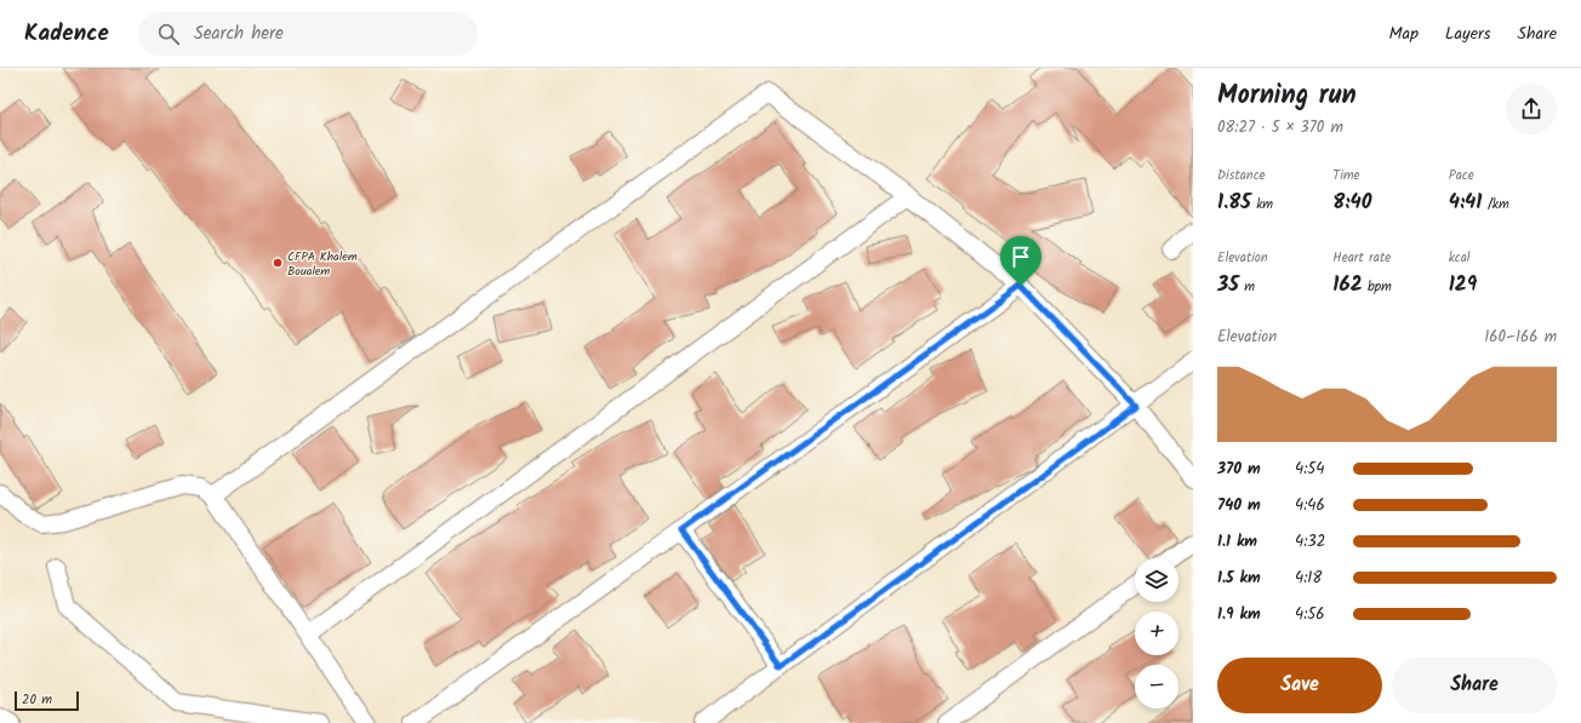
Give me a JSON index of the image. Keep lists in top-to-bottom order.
{
  "places": ["CFPA Khalem Boualem"],
  "scale_bar": "20 m",
  "page": {
    "header": "Kadence",
    "search": "Search here",
    "nav": ["Map", "Layers", "Share"],
    "heading": ["Morning run", "08:27 · 5 × 370 m"],
    "stats": [
      ["Distance", "1.85 km"],
      ["Time", "8:40"],
      ["Pace", "4:41 /km"],
      ["Elevation", "35 m"],
      ["Heart rate", "162 bpm"],
      ["kcal", "129"]
    ],
    "chart": ["Elevation", "160–166 m"],
    "list": [
      {
        "name": "370 m",
        "note": "4:54"
      },
      {
        "name": "740 m",
        "note": "4:46"
      },
      {
        "name": "1.1 km",
        "note": "4:32"
      },
      {
        "name": "1.5 km",
        "note": "4:18"
      },
      {
        "name": "1.9 km",
        "note": "4:56"
      }
    ],
    "map_buttons": ["+", "−"],
    "buttons": ["Save", "Share"],
    "scale": "20 m"
  }
}
